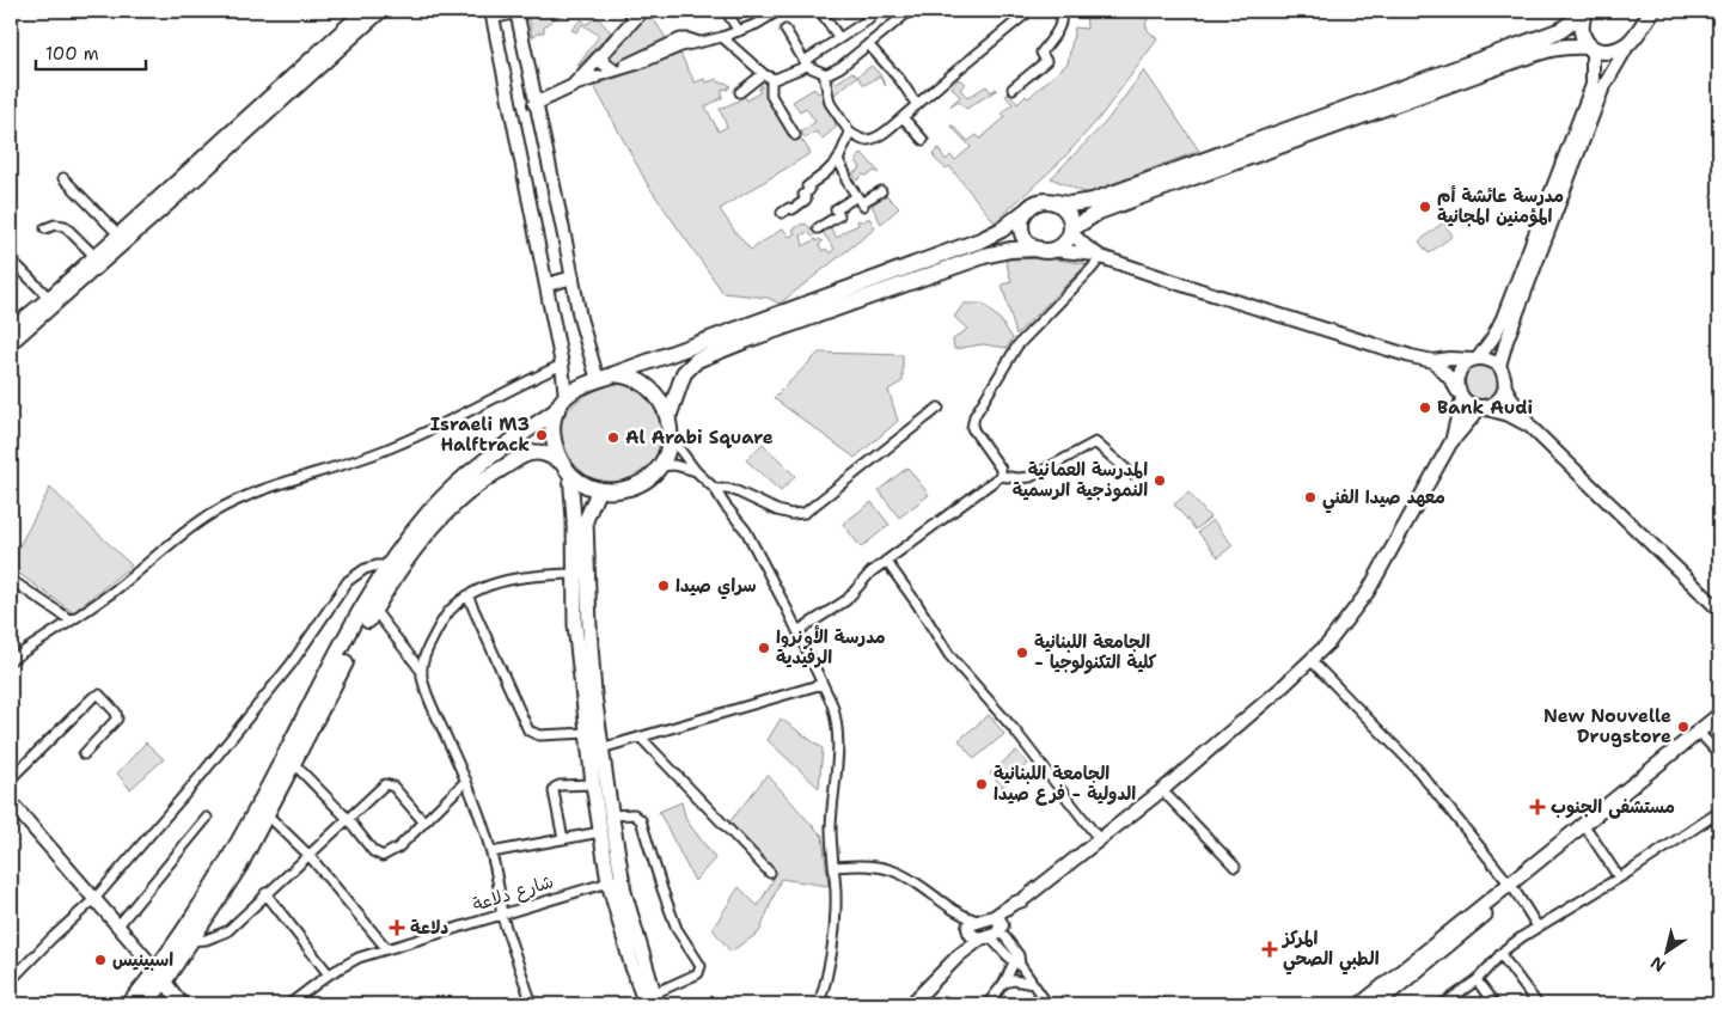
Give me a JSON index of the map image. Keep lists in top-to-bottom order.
{
  "streets": {
    "street": ["شارع دلاعة"]
  },
  "places": {
    "other": [
      "مدرسة عائشة أم المؤمنين المجانية",
      "Bank Audi",
      "Israeli M3 Halftrack",
      "Al Arabi Square",
      "المدرسة العمانية النموذجية الرسمية",
      "معهد صيدا الفني",
      "سراي صيدا",
      "مدرسة الأونروا الرفيدية",
      "الجامعة اللبنانية - كلية التكنولوجيا",
      "New Nouvelle Drugstore",
      "الجامعة اللبنانية الدولية - فرع صيدا",
      "اسبينيس"
    ],
    "health": ["مستشفى الجنوب", "دلاعة", "المركز الطبي الصحي"]
  },
  "scale_bar": "100 m",
  "north": "bottom left"
}
